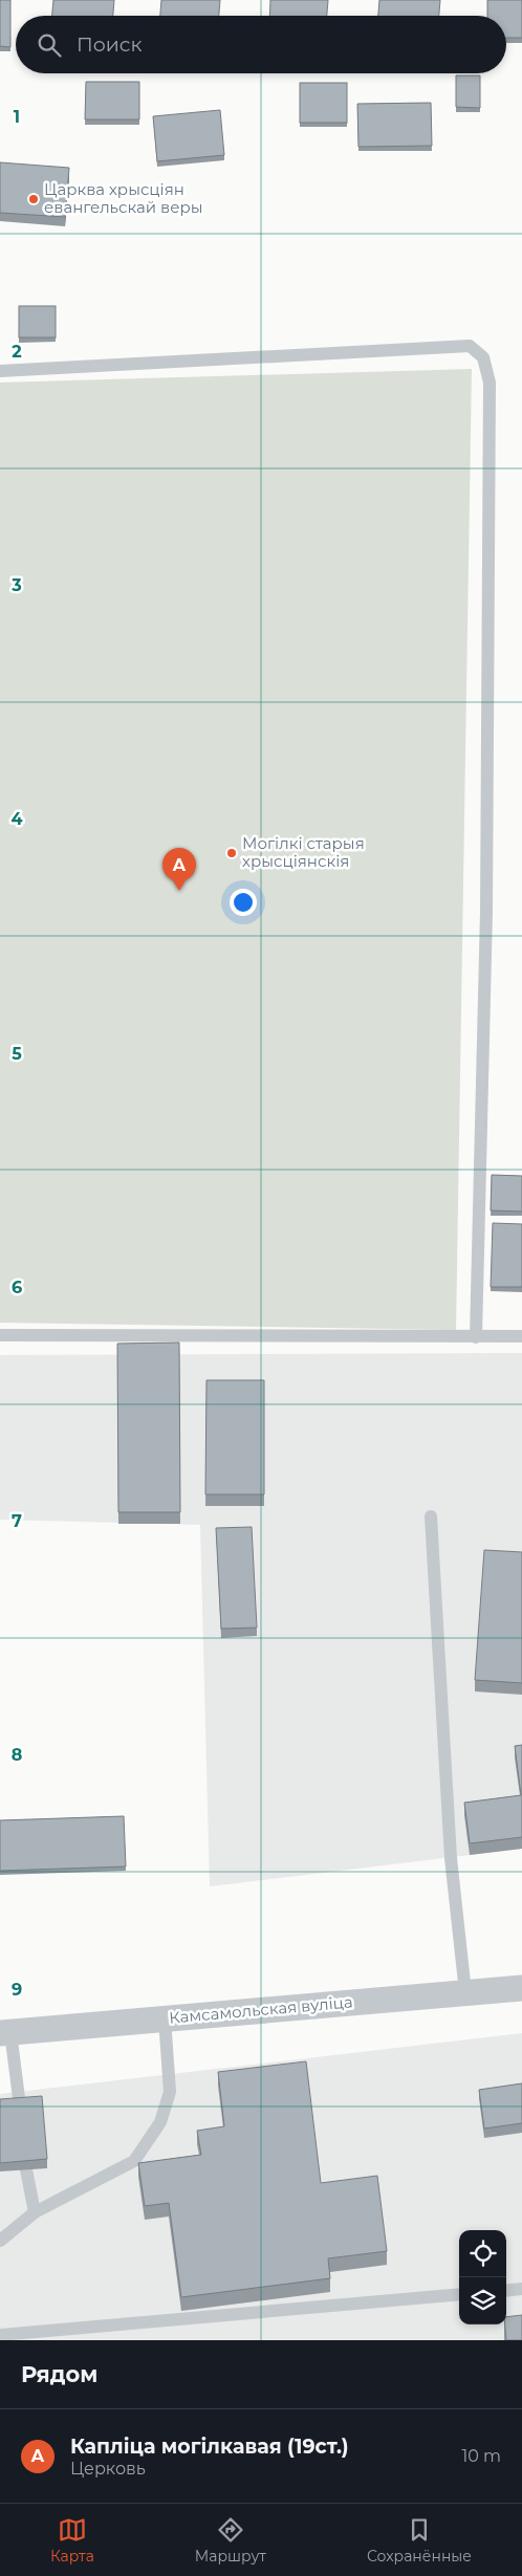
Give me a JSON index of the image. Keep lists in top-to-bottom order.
{
  "streets": {
    "street": ["Камсамольская вуліца"]
  },
  "places": ["Царква хрысціян евангельскай веры", "Могілкі старыя хрысціянскія"],
  "page": {
    "search": "Поиск",
    "pins": "A",
    "heading": "Рядом",
    "list": [
      {
        "mark": "A",
        "name": "Капліца могілкавая (19ст.)",
        "note": "Церковь",
        "value": "10 m"
      }
    ],
    "nav": ["Карта", "Маршрут", "Сохранённые"]
  },
  "grid": {
    "rows": [
      "1",
      "2",
      "3",
      "4",
      "5",
      "6",
      "7",
      "8",
      "9"
    ]
  }
}
